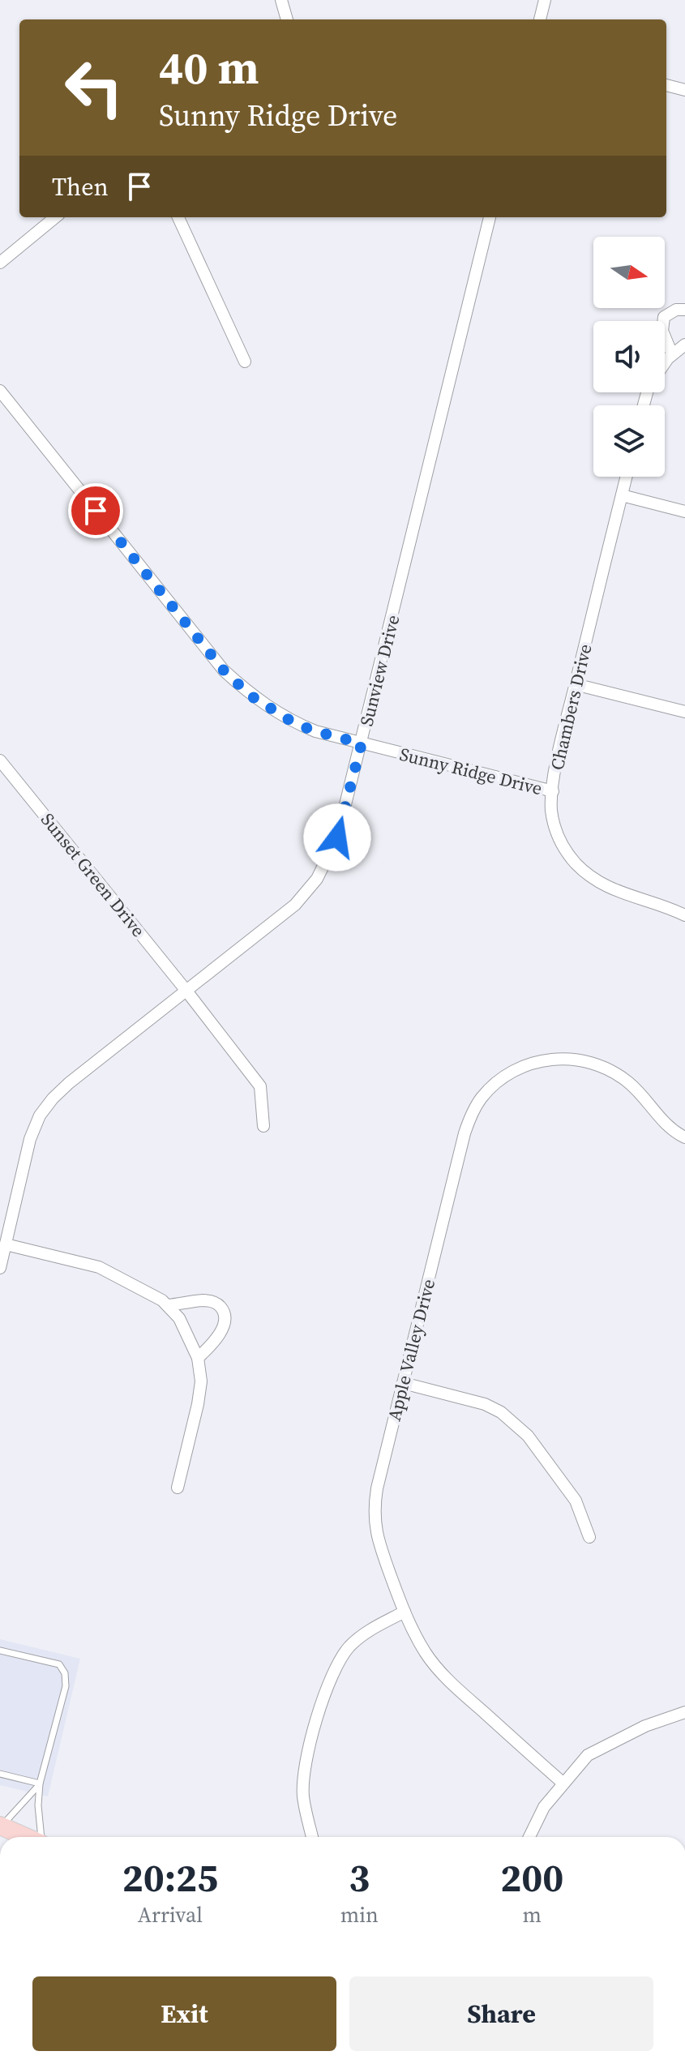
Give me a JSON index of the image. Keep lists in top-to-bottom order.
{
  "streets": {
    "street": [
      "Sunview Drive",
      "Chambers Drive",
      "Sunny Ridge Drive",
      "Sunset Green Drive",
      "Apple Valley Drive"
    ]
  },
  "crossings": [
    ["Sunview Drive", "Sunny Ridge Drive"],
    ["Sunview Drive", "Sunset Green Drive"],
    ["Chambers Drive", "Sunny Ridge Drive"]
  ],
  "north": "right",
  "page": {
    "turn": ["40 m", "Sunny Ridge Drive"],
    "then": "Then",
    "eta": [
      "20:25",
      "Arrival",
      "3",
      "min",
      "200",
      "m"
    ],
    "buttons": ["Exit", "Share"]
  }
}
